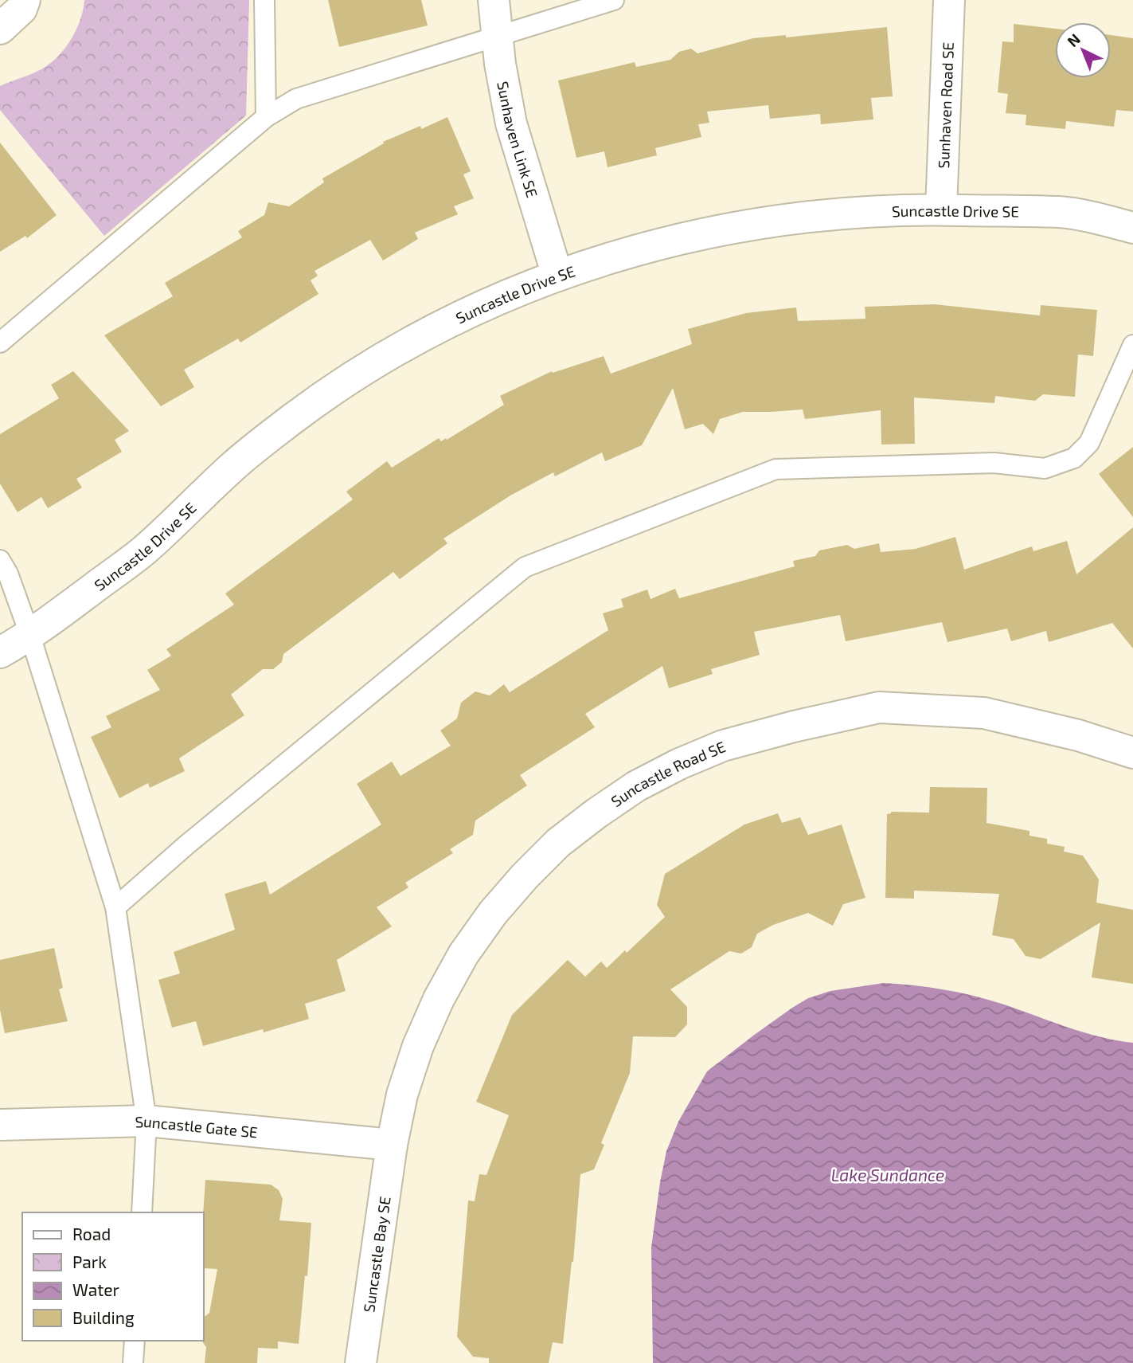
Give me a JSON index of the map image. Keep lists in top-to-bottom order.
{
  "streets": {
    "street": [
      "Sunhaven Road SE",
      "Sunhaven Link SE",
      "Suncastle Drive SE",
      "Suncastle Road SE",
      "Suncastle Gate SE",
      "Suncastle Bay SE"
    ]
  },
  "crossings": [
    ["Sunhaven Road SE", "Suncastle Drive SE"],
    ["Sunhaven Link SE", "Suncastle Drive SE"],
    ["Suncastle Road SE", "Suncastle Gate SE"],
    ["Suncastle Road SE", "Suncastle Bay SE"],
    ["Suncastle Gate SE", "Suncastle Bay SE"]
  ],
  "water": ["Lake Sundance"],
  "legend": [
    "Road",
    "Park",
    "Water",
    "Building"
  ],
  "north": "top left"
}
